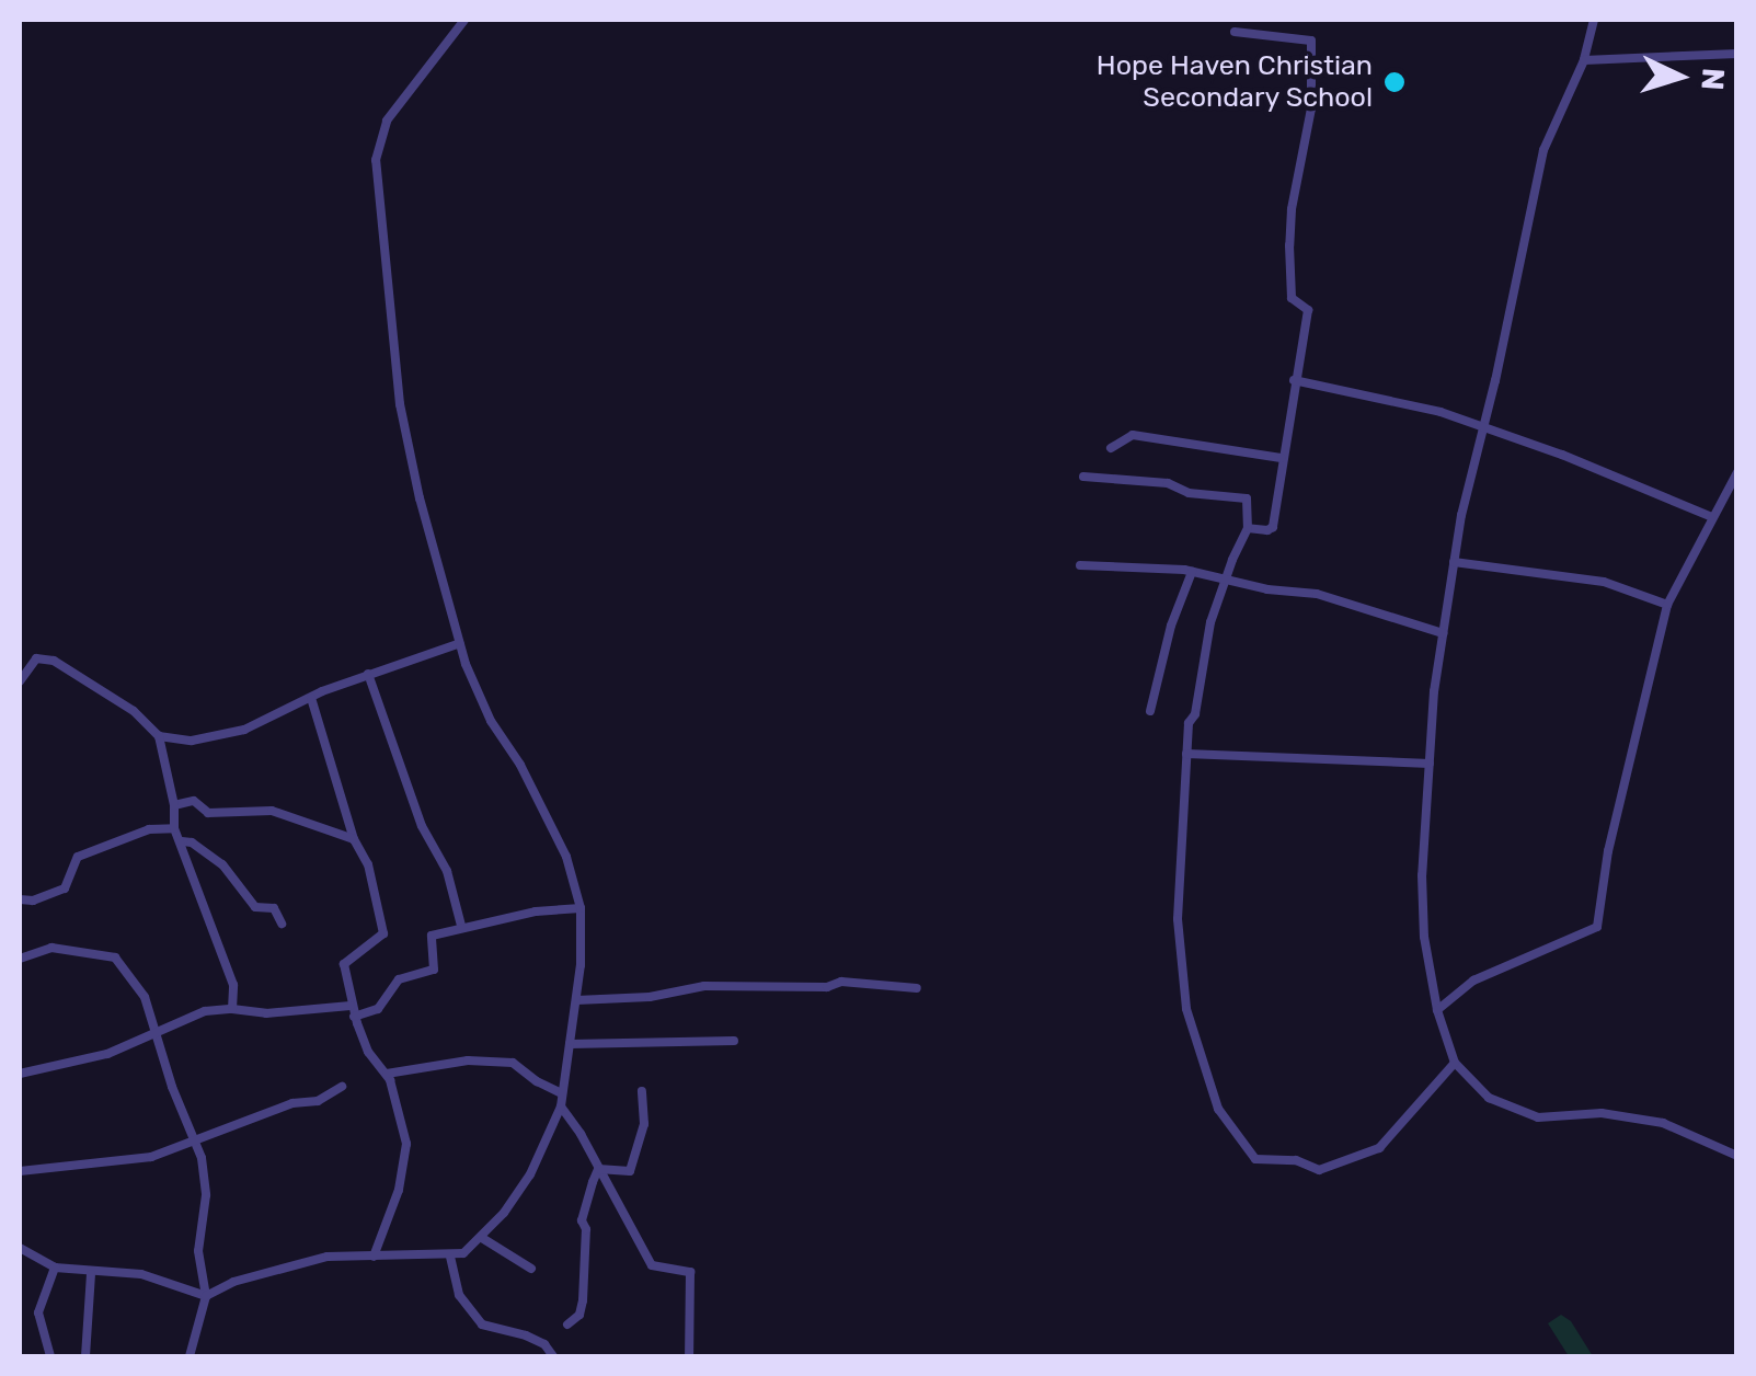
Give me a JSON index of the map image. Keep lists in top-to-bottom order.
{
  "places": ["Hope Haven Christian Secondary School"],
  "north": "right"
}
